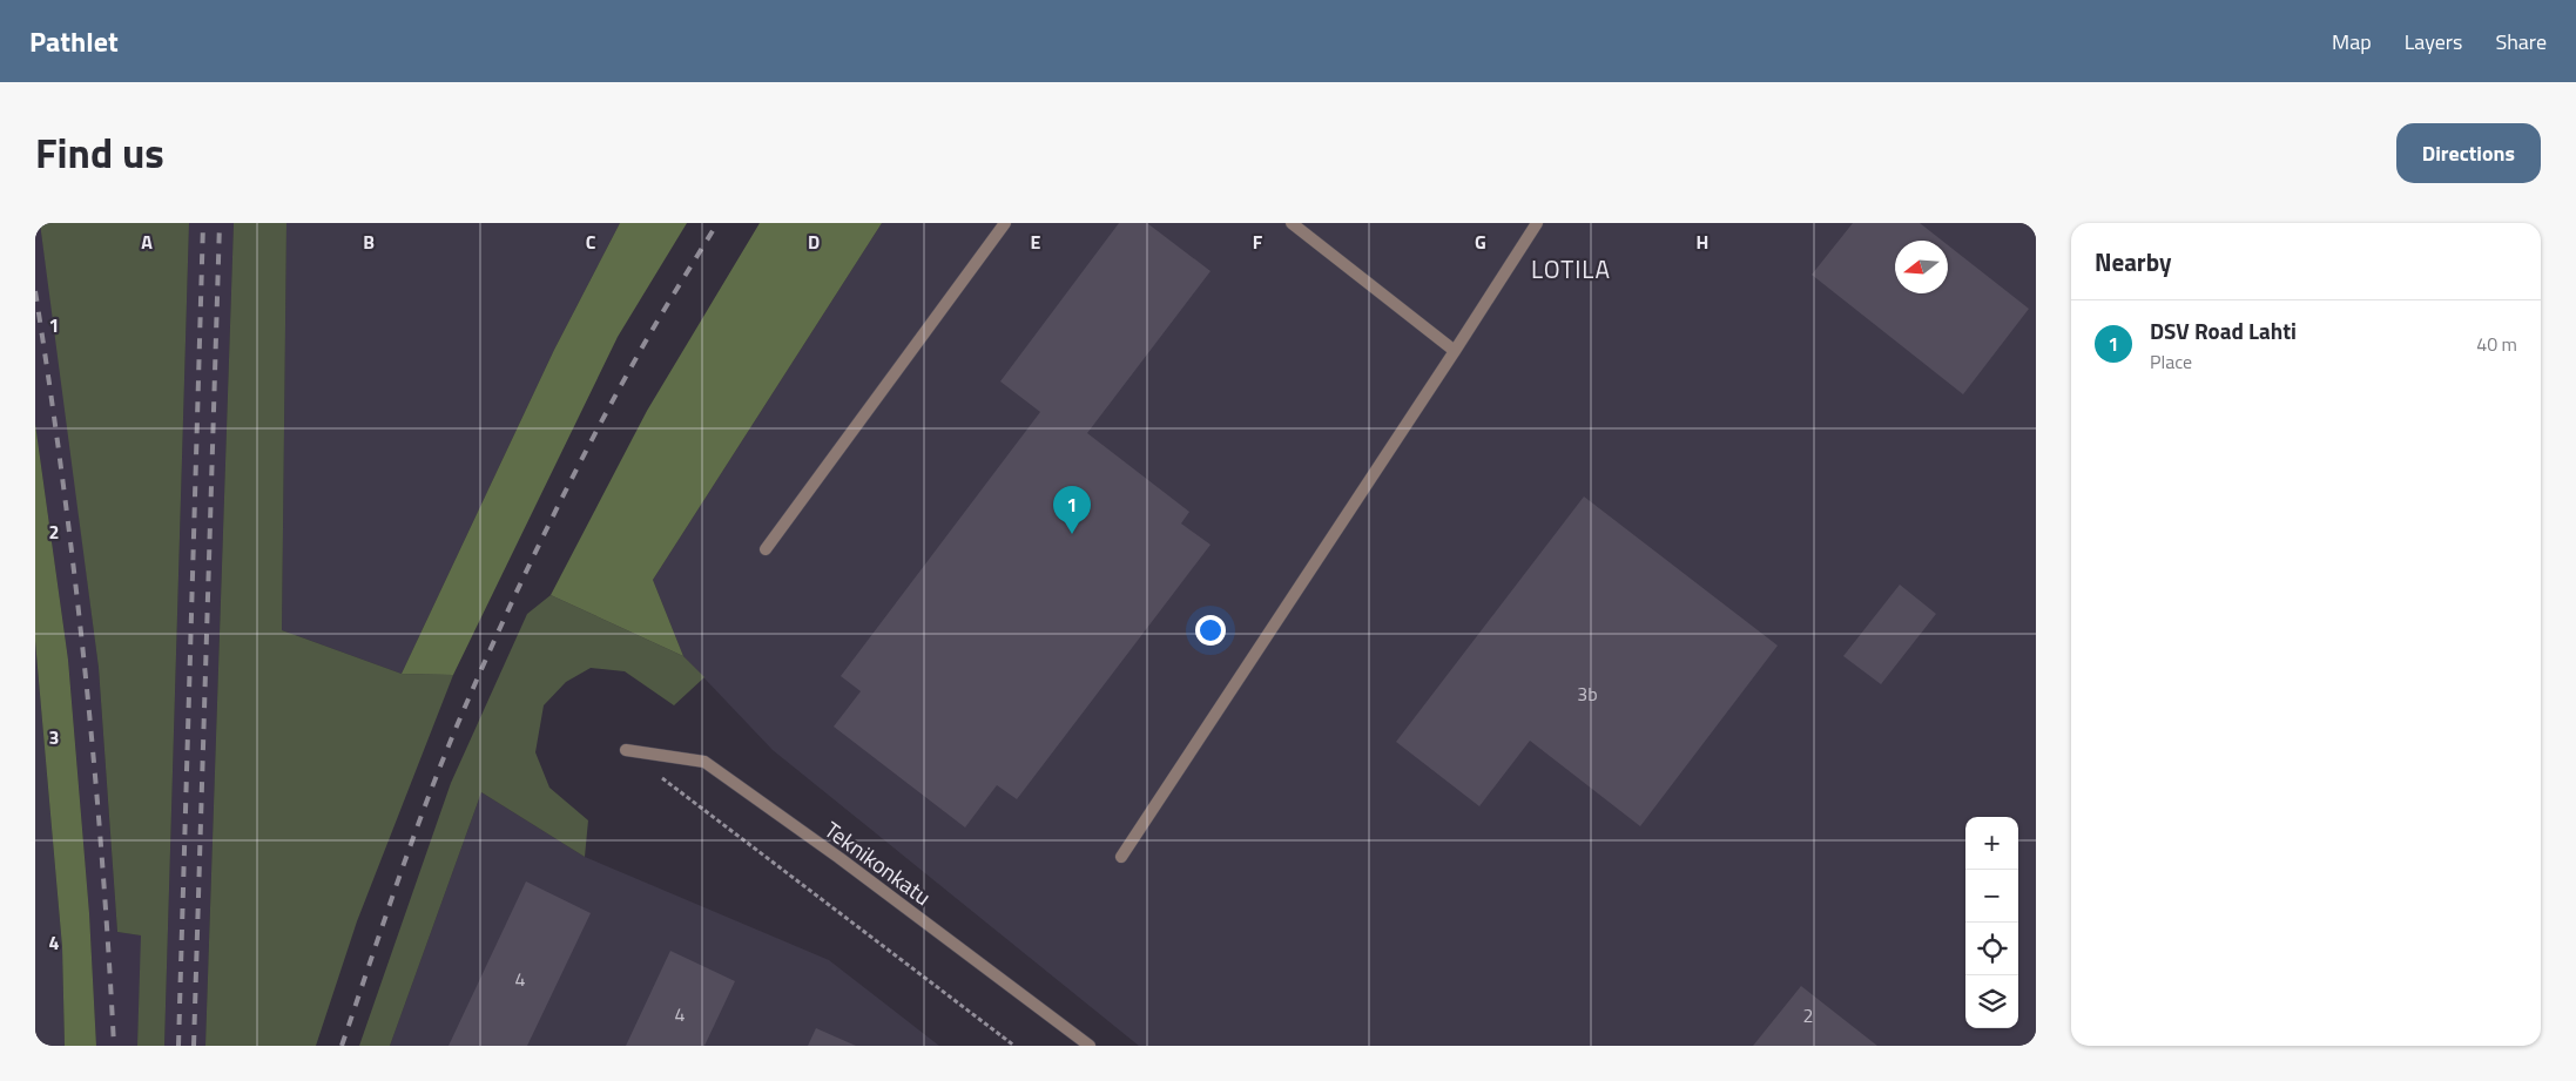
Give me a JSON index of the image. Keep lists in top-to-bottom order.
{
  "streets": {
    "street": ["Teknikonkatu"]
  },
  "districts": ["LOTILA"],
  "house_numbers": [
    "3b",
    "4",
    "4",
    "2"
  ],
  "north": "left",
  "page": {
    "header": "Pathlet",
    "nav": ["Map", "Layers", "Share"],
    "title": "Find us",
    "buttons": "Directions",
    "heading": "Nearby",
    "list": [
      {
        "mark": "1",
        "name": "DSV Road Lahti",
        "note": "Place",
        "value": "40 m"
      }
    ],
    "pins": "1",
    "map_buttons": ["+", "−"]
  },
  "grid": {
    "columns": [
      "A",
      "B",
      "C",
      "D",
      "E",
      "F",
      "G",
      "H"
    ],
    "rows": [
      "1",
      "2",
      "3",
      "4"
    ]
  }
}
